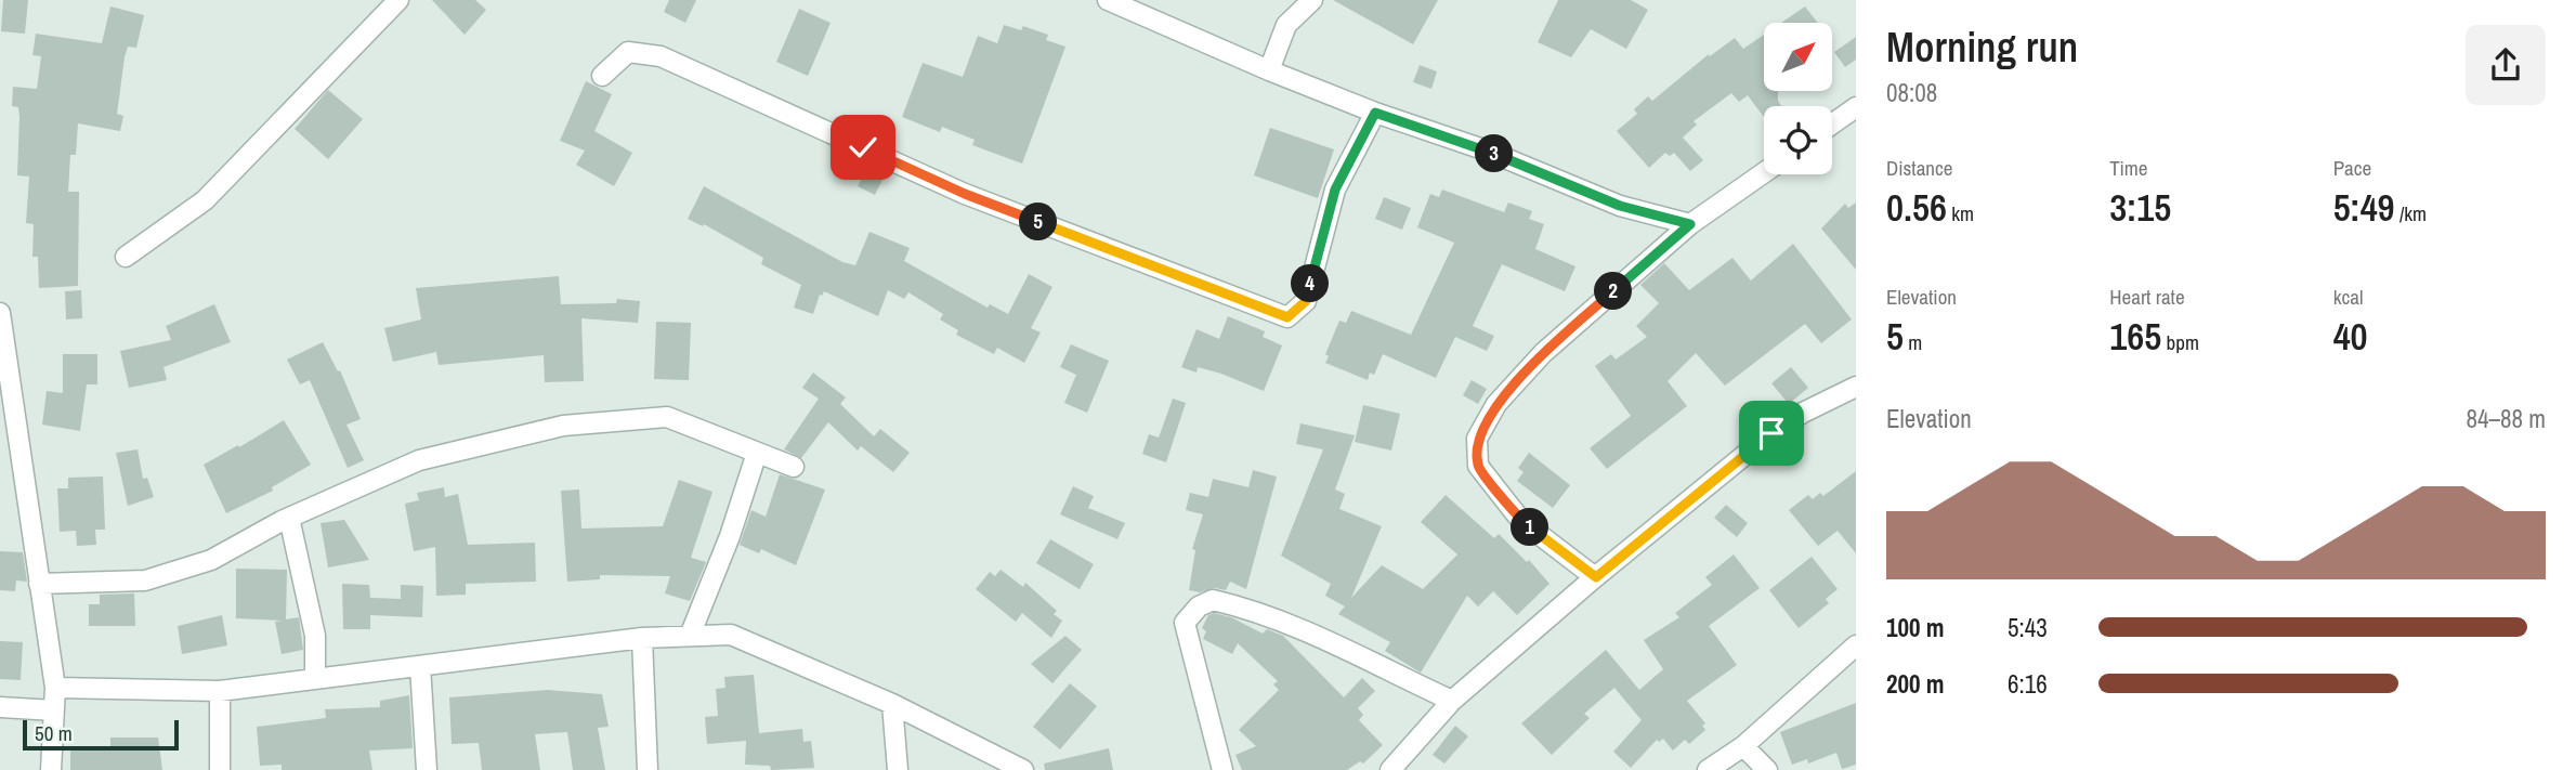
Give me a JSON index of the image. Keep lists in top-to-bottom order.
{
  "scale_bar": "50 m",
  "north": "top right",
  "page": {
    "heading": ["Morning run", "08:08"],
    "stats": [
      ["Distance", "0.56 km"],
      ["Time", "3:15"],
      ["Pace", "5:49 /km"],
      ["Elevation", "5 m"],
      ["Heart rate", "165 bpm"],
      ["kcal", "40"]
    ],
    "pins": [
      "3",
      "5",
      "4",
      "2",
      "1"
    ],
    "chart": ["Elevation", "84–88 m"],
    "list": [
      {
        "name": "100 m",
        "note": "5:43"
      },
      {
        "name": "200 m",
        "note": "6:16"
      }
    ],
    "scale": "50 m"
  }
}
